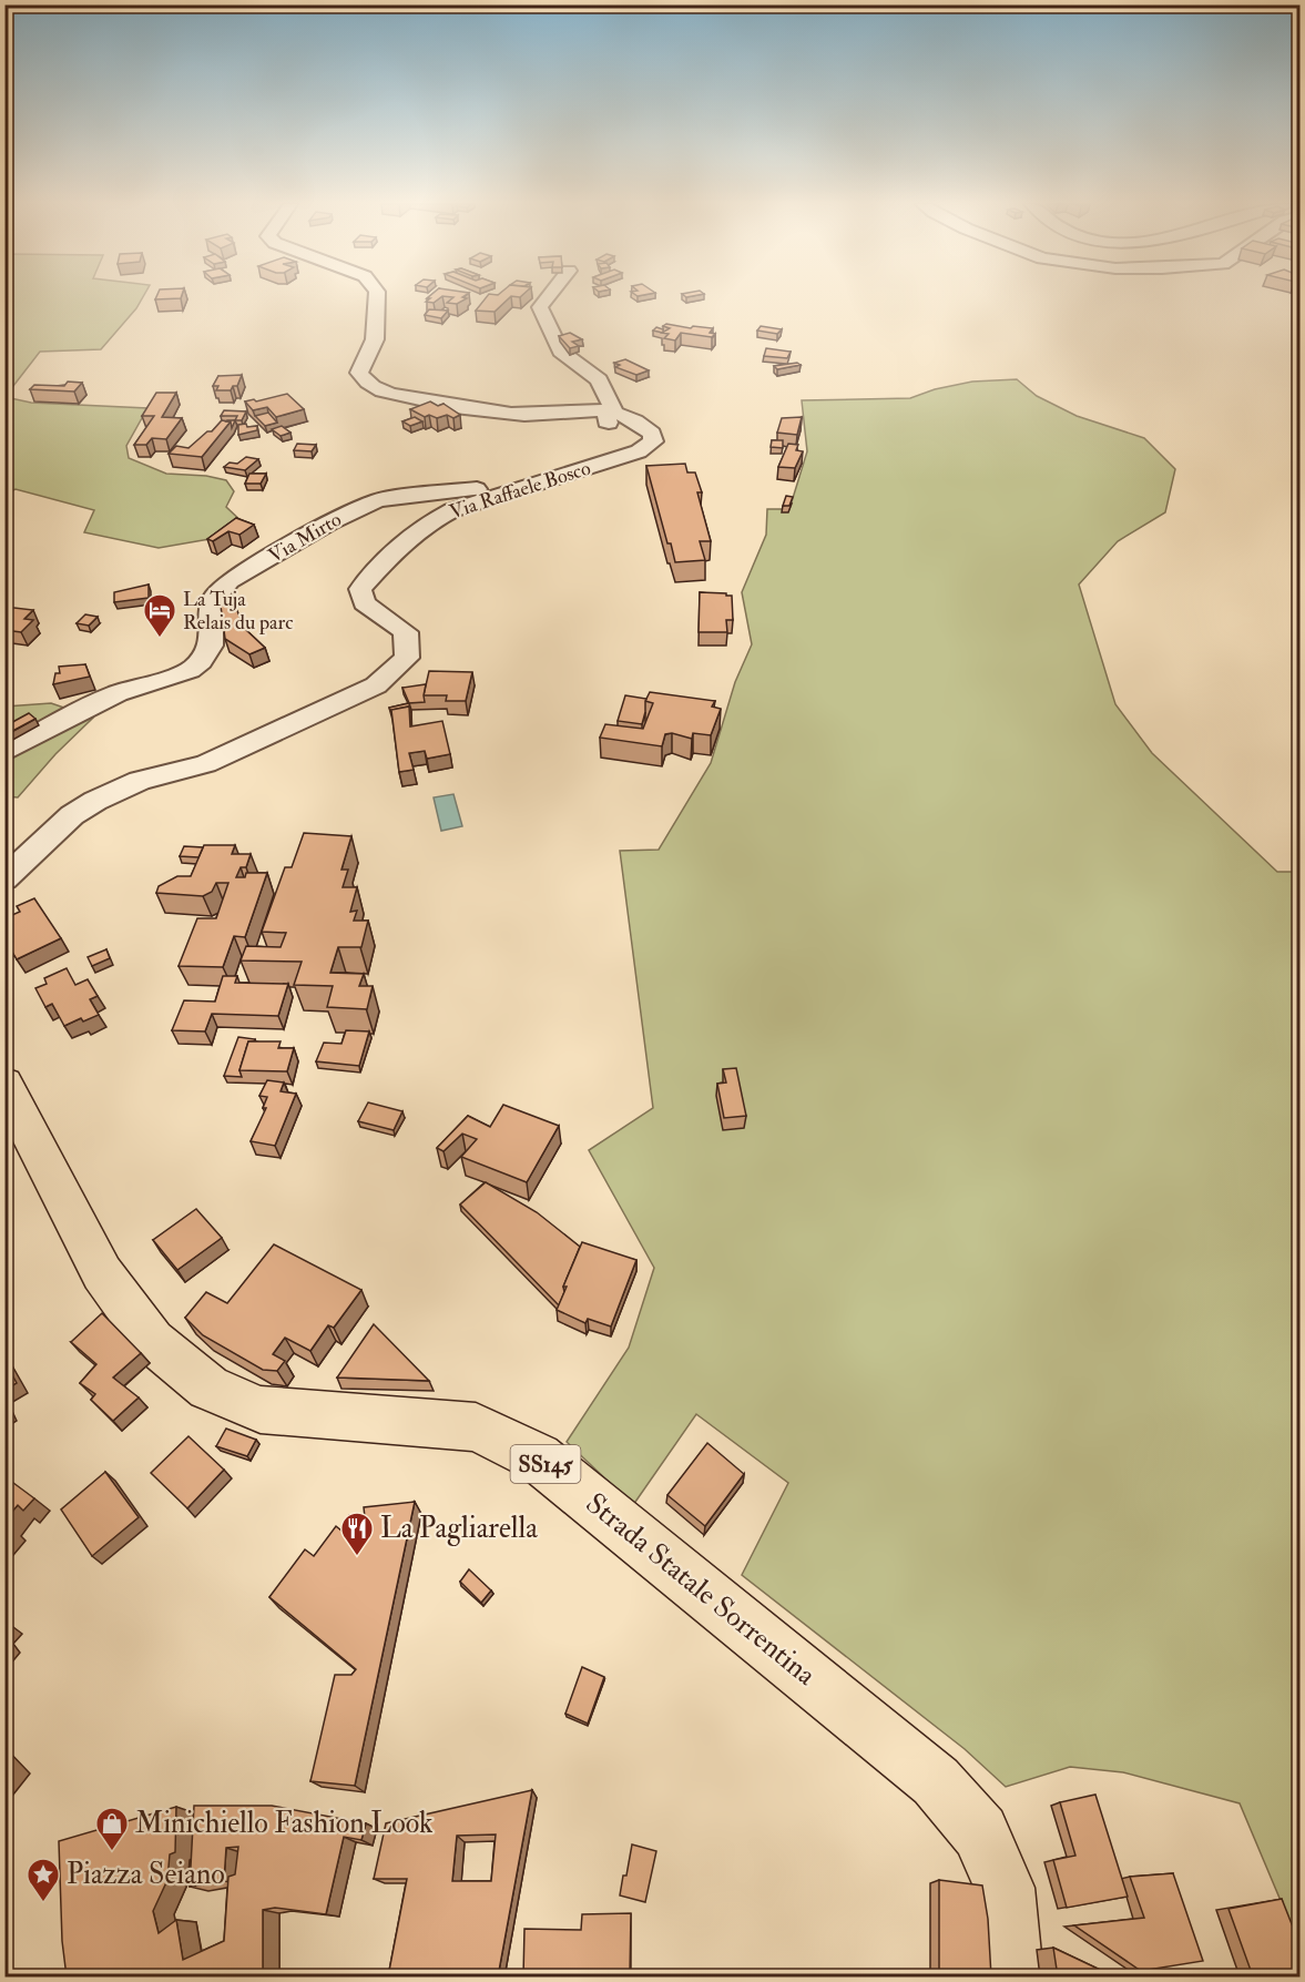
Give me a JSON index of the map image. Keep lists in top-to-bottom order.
{
  "streets": {
    "main road": ["SS145", "Strada Statale Sorrentina"],
    "street": ["Via Raffaele Bosco", "Via Mirto"]
  },
  "crossings": [
    ["Via Raffaele Bosco", "Via Mirto"]
  ],
  "places": {
    "hotel": ["La Tuja Relais du parc"],
    "restaurant": ["La Pagliarella"],
    "shop": ["Minichiello Fashion Look"],
    "place": ["Piazza Seiano"]
  }
}
